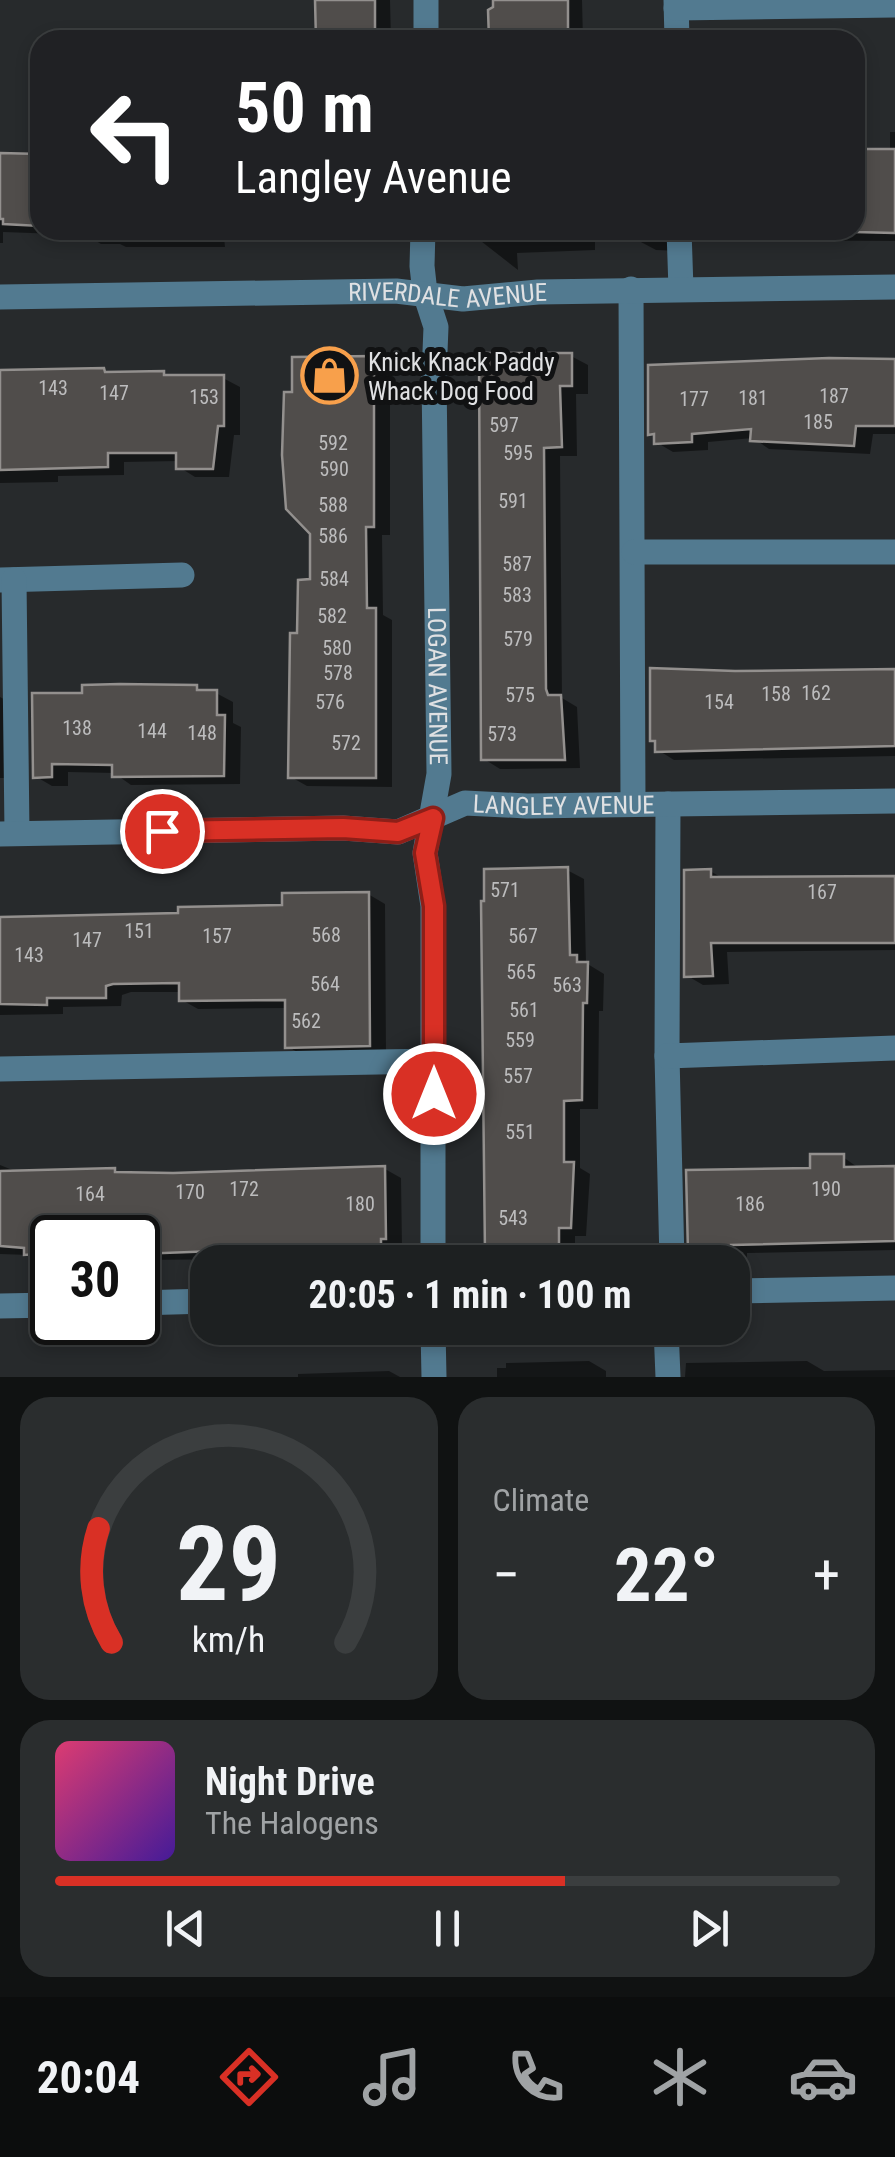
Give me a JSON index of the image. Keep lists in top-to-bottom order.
{
  "streets": {
    "street": ["RIVERDALE AVENUE", "LOGAN AVENUE", "LANGLEY AVENUE"]
  },
  "crossings": [
    ["RIVERDALE AVENUE", "LOGAN AVENUE"],
    ["LOGAN AVENUE", "LANGLEY AVENUE"]
  ],
  "places": {
    "shop": ["Knick Knack Paddy Whack Dog Food"]
  },
  "house_numbers": [
    "143",
    "147",
    "187",
    "153",
    "181",
    "177",
    "185",
    "597",
    "592",
    "595",
    "590",
    "591",
    "588",
    "586",
    "587",
    "584",
    "583",
    "582",
    "579",
    "580",
    "578",
    "162",
    "158",
    "575",
    "576",
    "154",
    "138",
    "144",
    "148",
    "573",
    "572",
    "571",
    "167",
    "151",
    "568",
    "157",
    "567",
    "147",
    "143",
    "565",
    "564",
    "563",
    "561",
    "562",
    "559",
    "557",
    "551",
    "172",
    "190",
    "170",
    "164",
    "180",
    "186",
    "543"
  ],
  "page": {
    "turn": ["50 m", "Langley Avenue"],
    "limit": "30",
    "trip": "20:05 · 1 min · 100 m",
    "tile": "Climate",
    "heat": ["−", "22°", "+"],
    "song": ["Night Drive", "The Halogens"],
    "tabs": "20:04",
    "gauge": ["29", "km/h"]
  }
}
